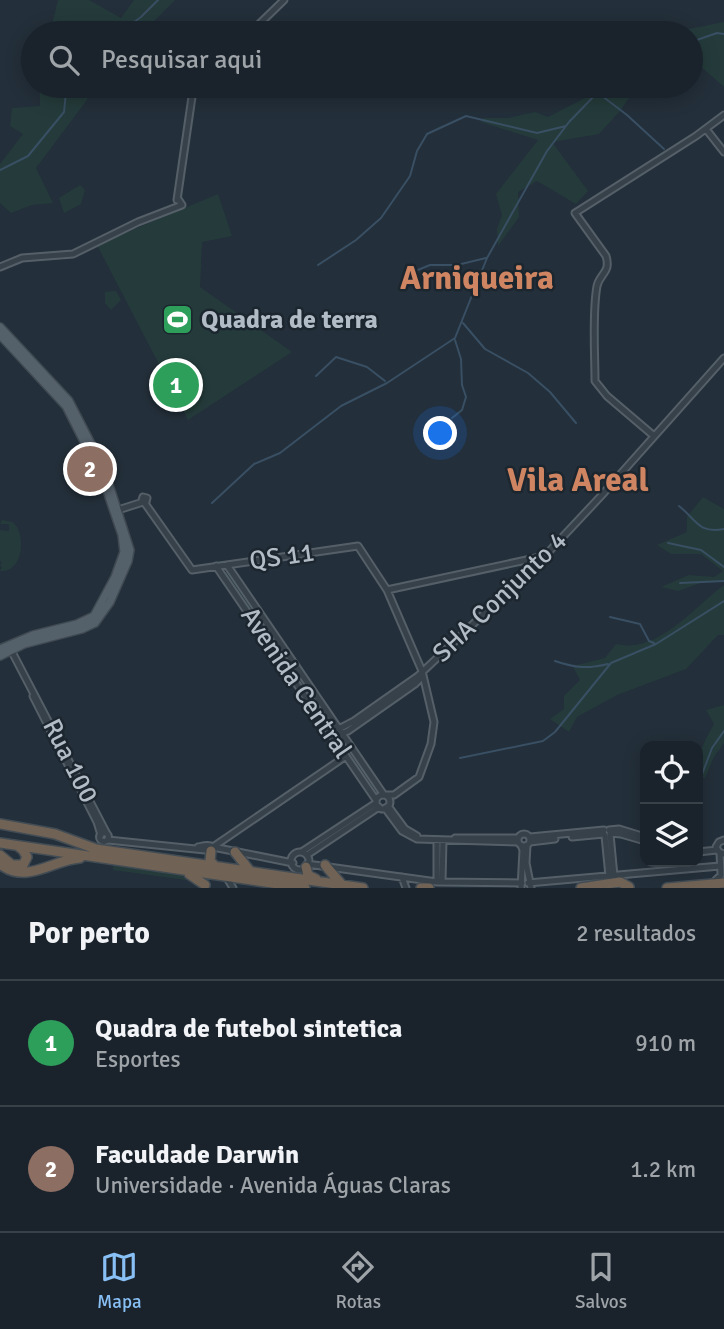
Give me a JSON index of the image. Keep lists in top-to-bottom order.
{
  "streets": {
    "street": [
      "QS 11",
      "SHA Conjunto 4",
      "Avenida Central",
      "Rua 100"
    ]
  },
  "crossings": [
    ["QS 11", "Avenida Central"],
    ["SHA Conjunto 4", "Avenida Central"]
  ],
  "districts": ["Arniqueira", "Vila Areal"],
  "places": {
    "sports": ["Quadra de terra"]
  },
  "page": {
    "search": "Pesquisar aqui",
    "pins": ["1", "2"],
    "heading": ["Por perto", "2 resultados"],
    "list": [
      {
        "mark": "1",
        "name": "Quadra de futebol sintetica",
        "note": "Esportes",
        "value": "910 m"
      },
      {
        "mark": "2",
        "name": "Faculdade Darwin",
        "note": "Universidade · Avenida Águas Claras",
        "value": "1.2 km"
      }
    ],
    "nav": ["Mapa", "Rotas", "Salvos"]
  }
}
